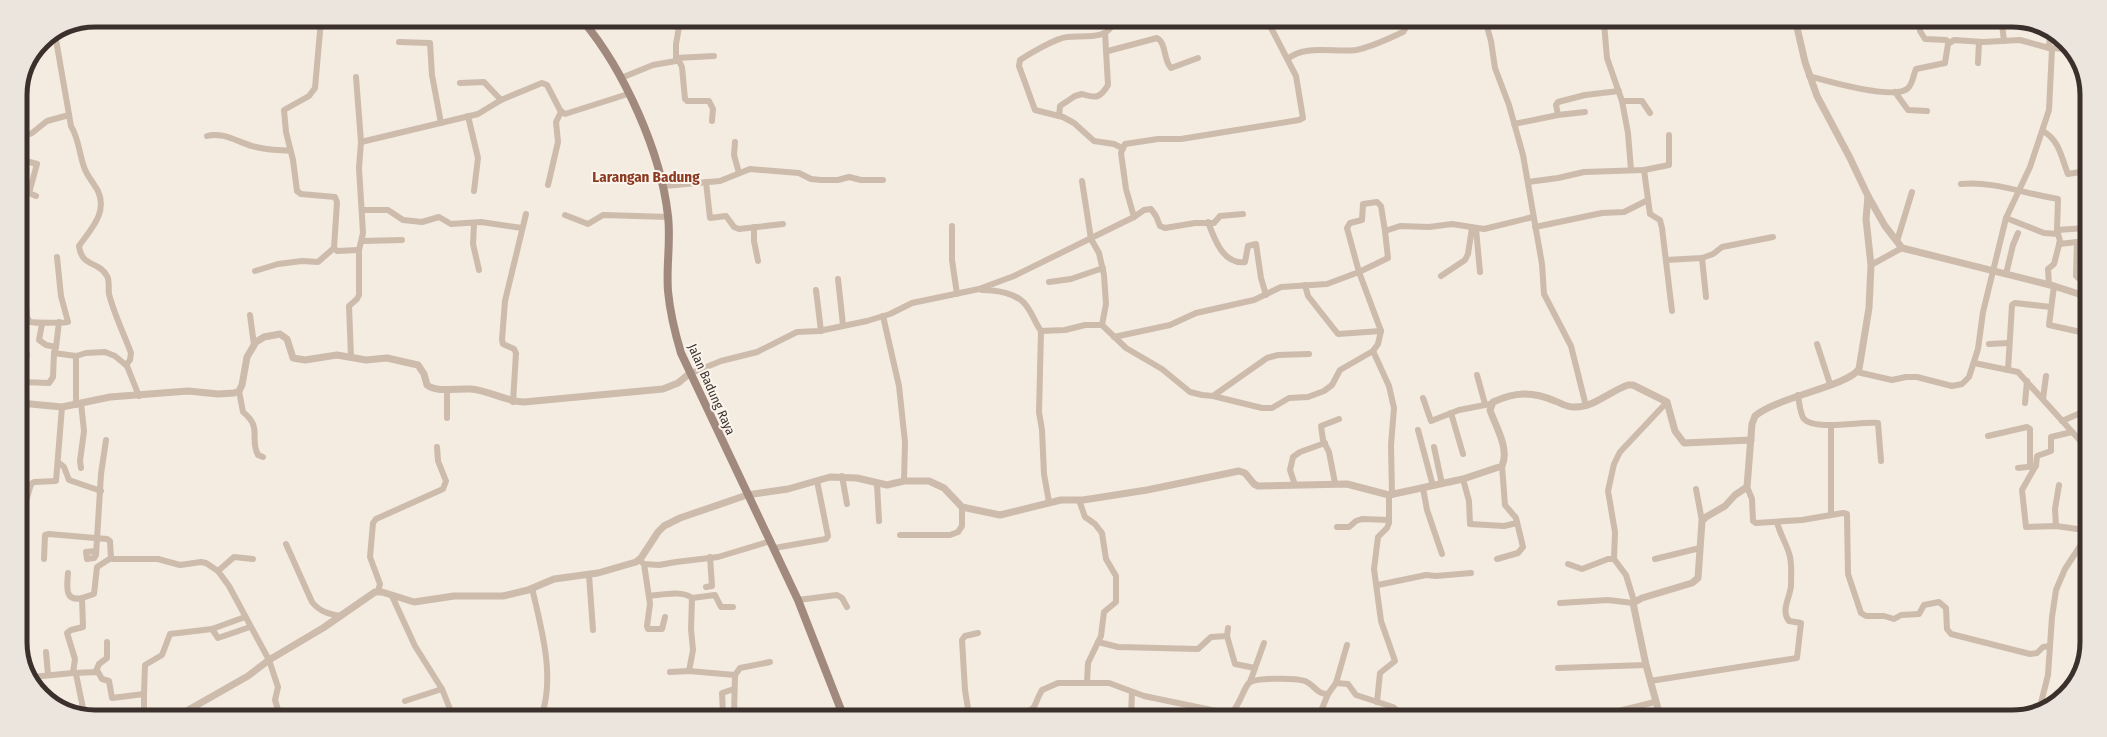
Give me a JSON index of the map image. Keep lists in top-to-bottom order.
{
  "streets": {
    "main road": ["Jalan Badung Raya"]
  },
  "districts": ["Larangan Badung"]
}
